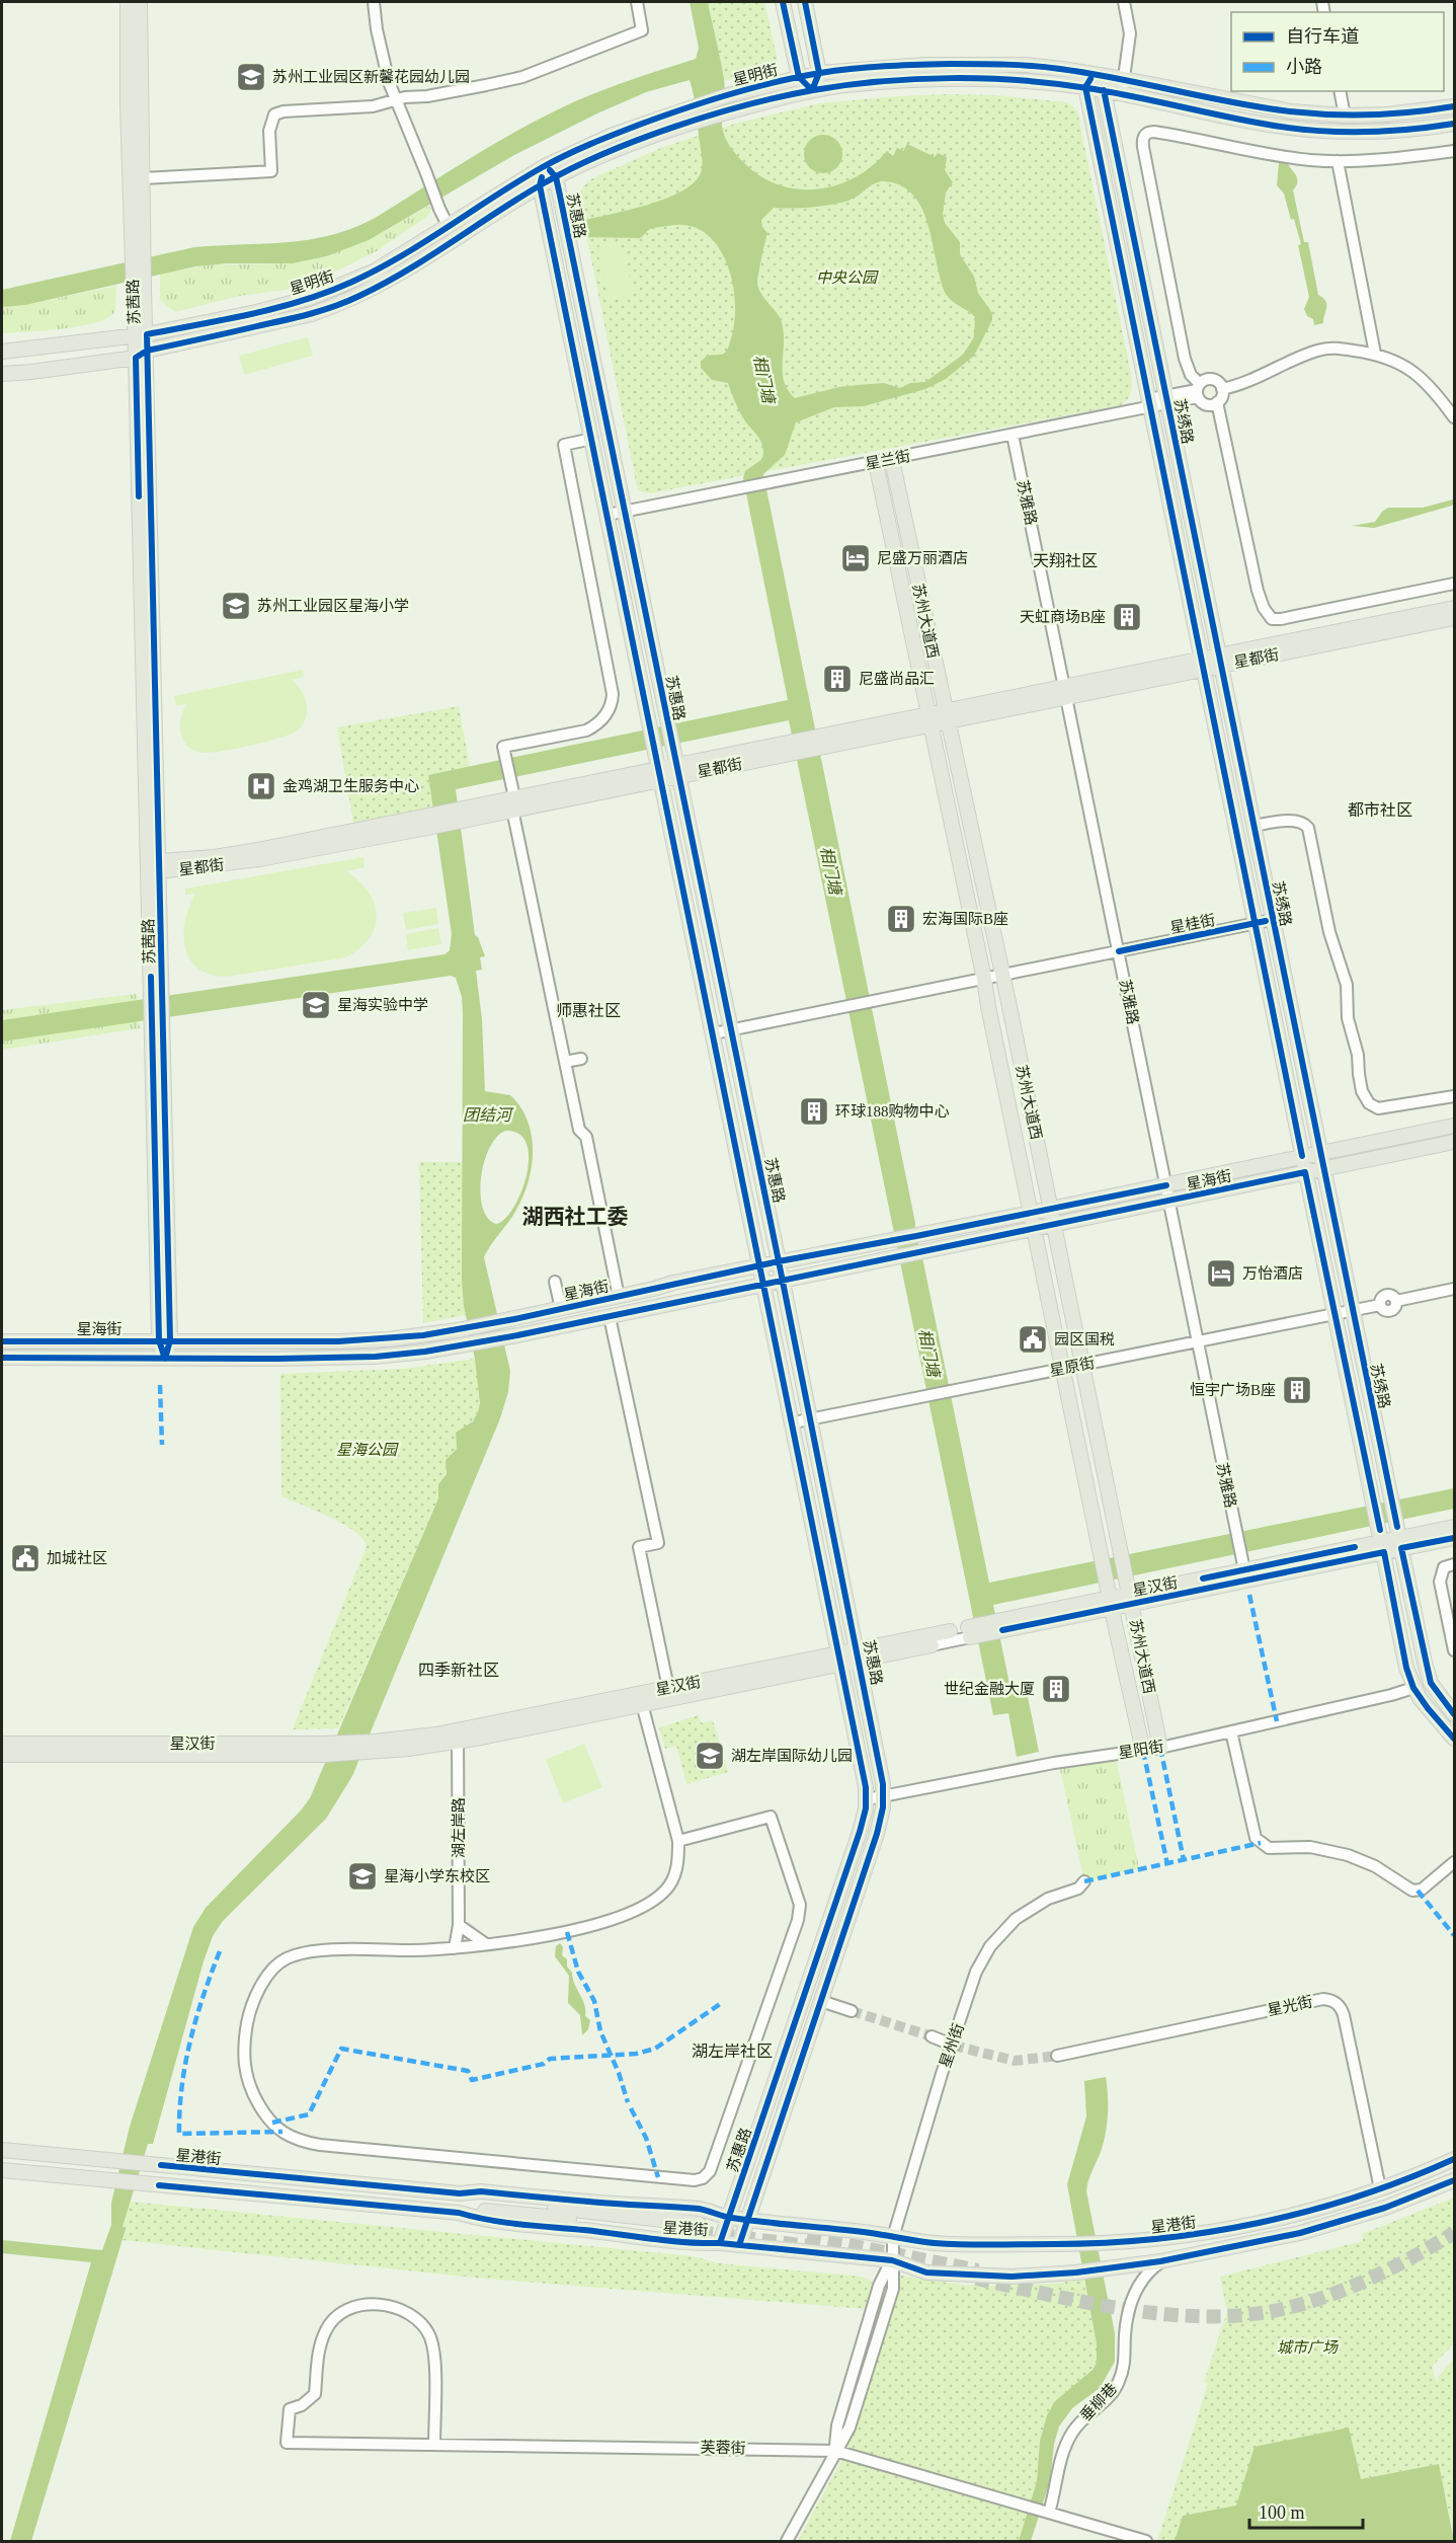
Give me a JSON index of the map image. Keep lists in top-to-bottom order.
{
  "streets": {
    "main road": [
      "星明街",
      "苏惠路",
      "苏茜路",
      "苏绣路",
      "苏州大道西",
      "星都街",
      "星海街",
      "星汉街",
      "星港街"
    ],
    "street": [
      "星兰街",
      "苏雅路",
      "星桂街",
      "星原街",
      "星阳街",
      "湖左岸路",
      "星光街",
      "星州街",
      "垂柳巷",
      "芙蓉街"
    ]
  },
  "crossings": [
    ["星明街", "苏惠路"],
    ["星明街", "苏茜路"],
    ["星明街", "苏绣路"],
    ["苏惠路", "星兰街"],
    ["苏惠路", "星都街"],
    ["苏惠路", "星桂街"],
    ["苏惠路", "星海街"],
    ["苏惠路", "星原街"],
    ["苏惠路", "星汉街"],
    ["苏惠路", "星阳街"],
    ["苏惠路", "星港街"],
    ["苏茜路", "星都街"],
    ["苏茜路", "星海街"],
    ["苏绣路", "星兰街"],
    ["苏绣路", "星都街"],
    ["苏绣路", "星桂街"],
    ["苏绣路", "星海街"],
    ["苏绣路", "星原街"],
    ["苏绣路", "星汉街"],
    ["苏绣路", "星阳街"],
    ["星兰街", "苏雅路"],
    ["星兰街", "苏州大道西"],
    ["苏雅路", "星都街"],
    ["苏雅路", "星桂街"],
    ["苏雅路", "星海街"],
    ["苏雅路", "星原街"],
    ["苏雅路", "星汉街"],
    ["苏州大道西", "星都街"],
    ["苏州大道西", "星桂街"],
    ["苏州大道西", "星海街"],
    ["苏州大道西", "星原街"],
    ["苏州大道西", "星汉街"],
    ["苏州大道西", "星阳街"],
    ["星汉街", "湖左岸路"],
    ["星光街", "星港街"],
    ["星州街", "星港街"],
    ["星州街", "芙蓉街"],
    ["星港街", "垂柳巷"],
    ["垂柳巷", "芙蓉街"]
  ],
  "districts": [
    "天翔社区",
    "都市社区",
    "师惠社区",
    "湖西社工委",
    "四季新社区",
    "湖左岸社区"
  ],
  "water": ["相门塘", "团结河"],
  "parks": ["中央公园", "星海公园", "城市广场"],
  "places": {
    "school or university": [
      "苏州工业园区新馨花园幼儿园",
      "苏州工业园区星海小学",
      "星海实验中学",
      "湖左岸国际幼儿园",
      "星海小学东校区"
    ],
    "hotel": ["尼盛万丽酒店", "万怡酒店"],
    "building": [
      "天虹商场B座",
      "尼盛尚品汇",
      "宏海国际B座",
      "环球188购物中心",
      "恒宇广场B座",
      "世纪金融大厦"
    ],
    "hospital": ["金鸡湖卫生服务中心"],
    "public building": ["园区国税", "加城社区"]
  },
  "legend": ["自行车道", "小路"],
  "scale_bar": "100 m"
}
